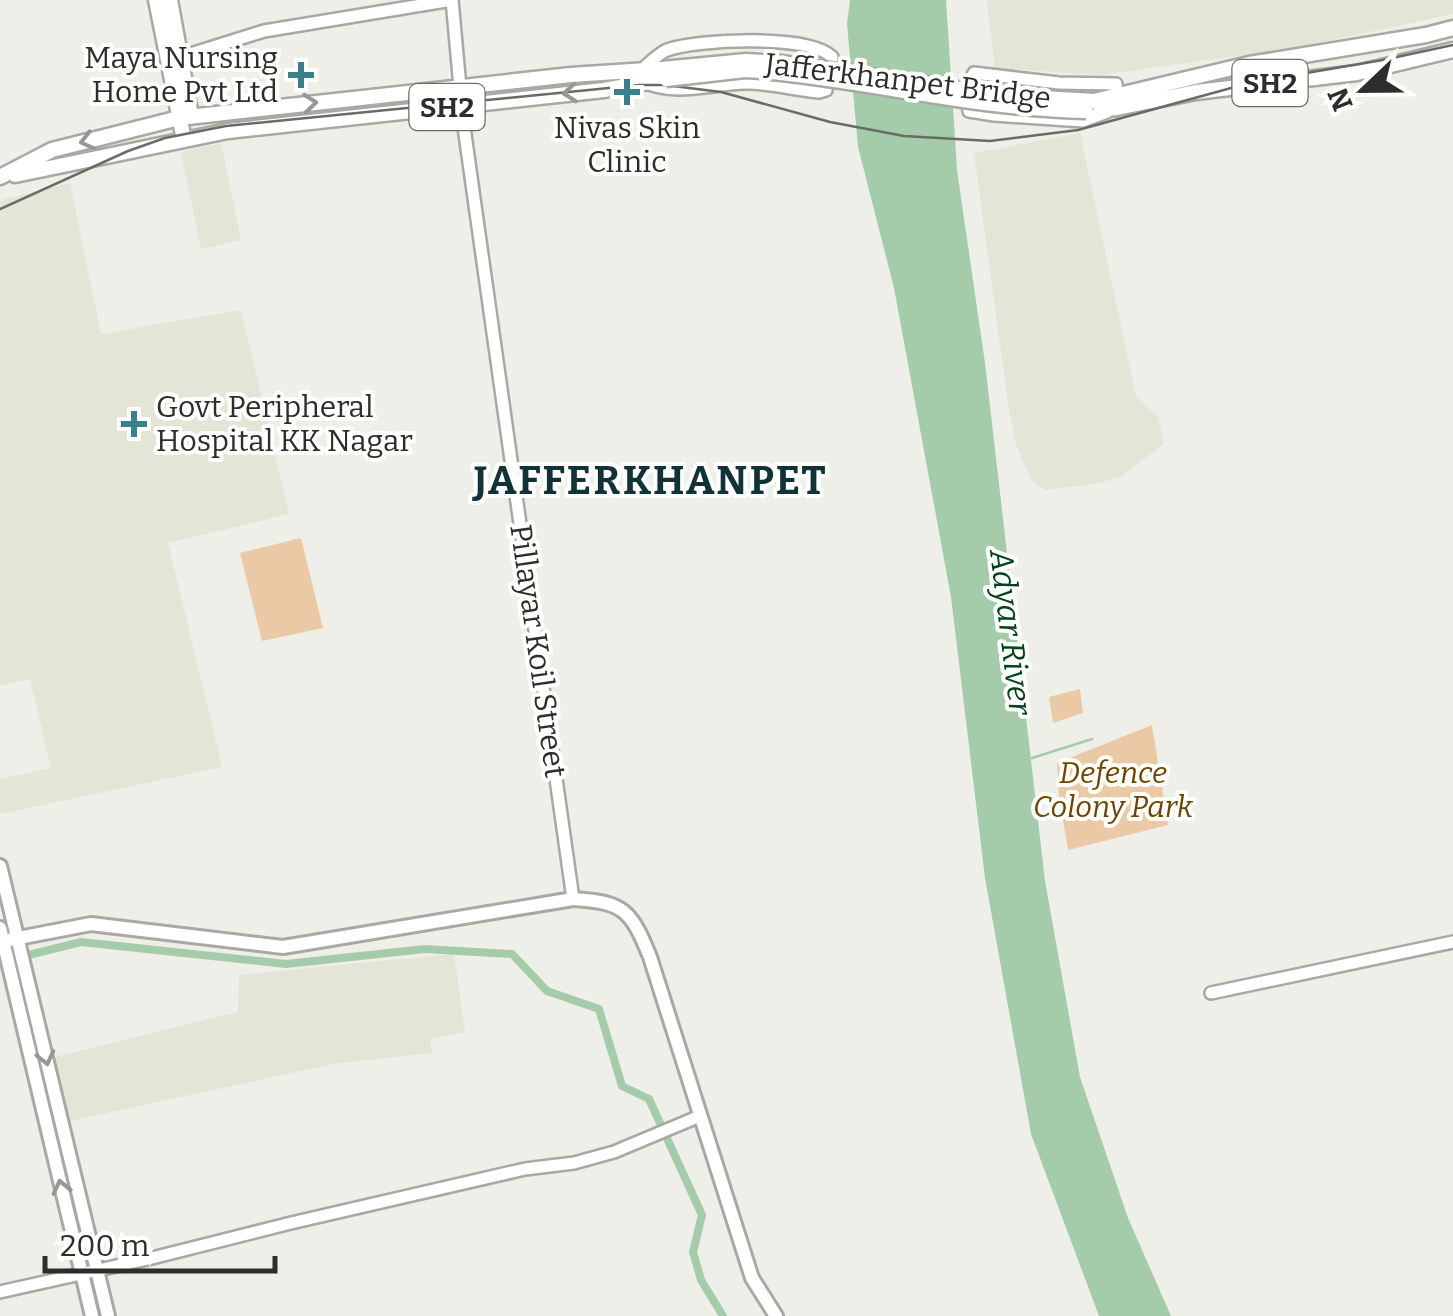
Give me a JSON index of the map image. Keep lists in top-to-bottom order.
{
  "streets": {
    "main road": ["Jafferkhanpet Bridge", "SH2"],
    "street": ["Pillayar Koil Street"]
  },
  "crossings": [
    ["Jafferkhanpet Bridge", "SH2"],
    ["SH2", "Pillayar Koil Street"]
  ],
  "districts": ["JAFFERKHANPET"],
  "water": ["Adyar River"],
  "parks": ["Defence Colony Park"],
  "places": {
    "health": ["Maya Nursing Home Pvt Ltd", "Nivas Skin Clinic", "Govt Peripheral Hospital KK Nagar"]
  },
  "scale_bar": "200 m",
  "north": "left"
}
